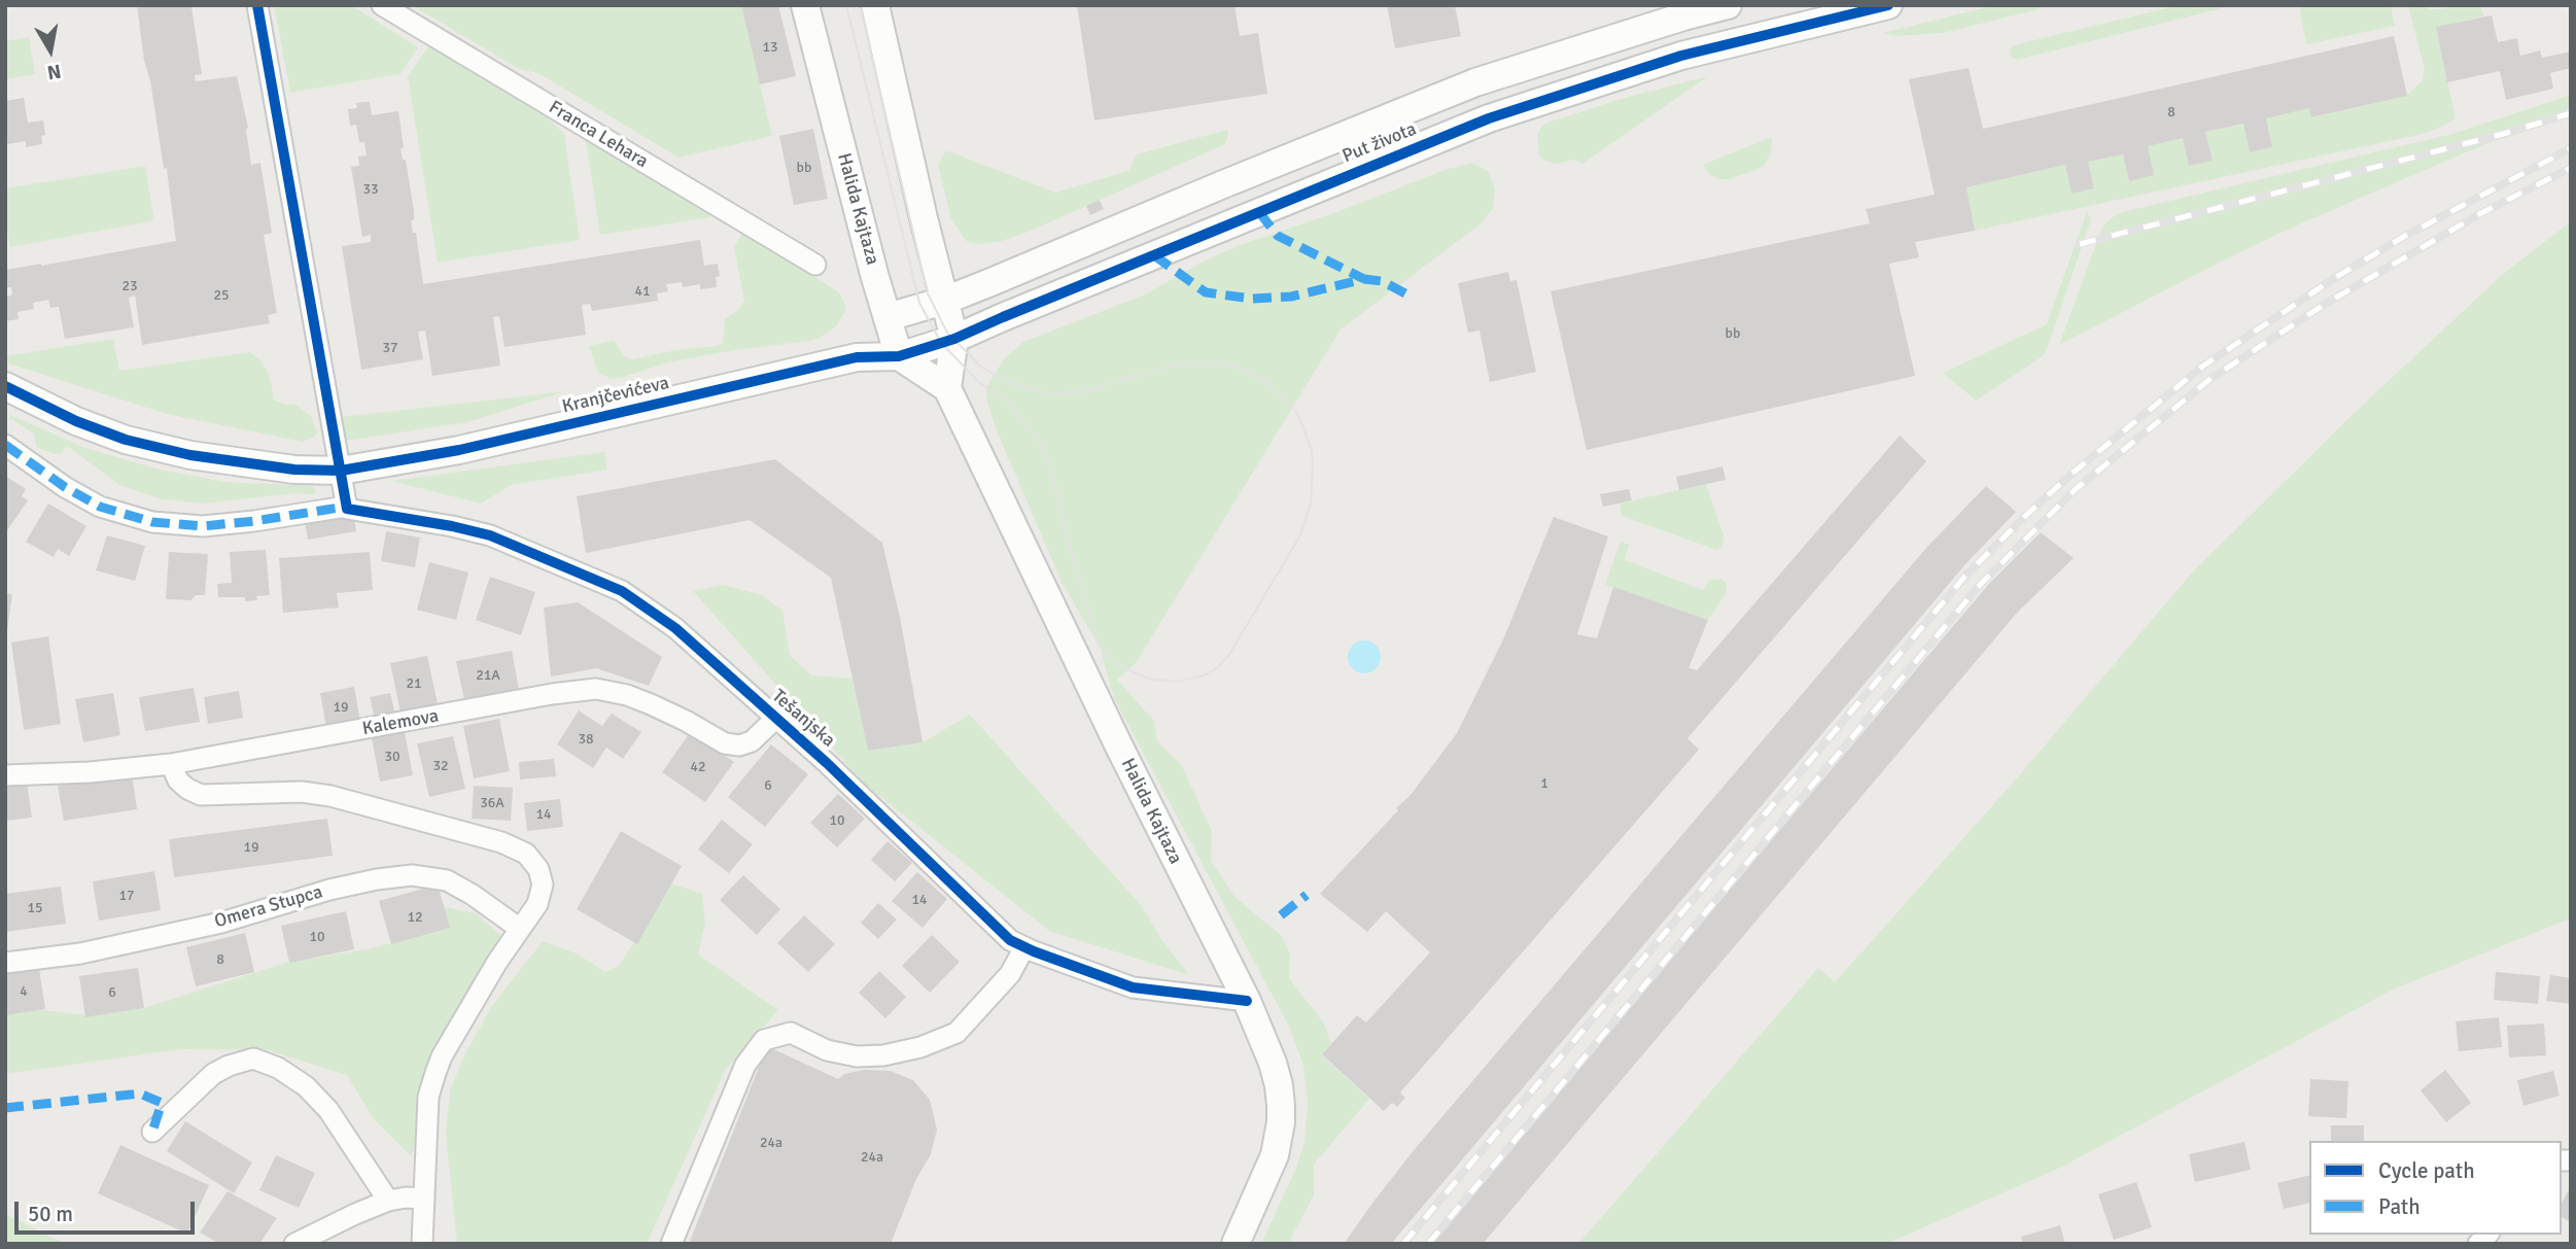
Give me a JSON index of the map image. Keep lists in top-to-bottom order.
{
  "streets": {
    "street": [
      "Franca Lehara",
      "Put života",
      "Halida Kajtaza",
      "Kranjčevićeva",
      "Tešanjska",
      "Kalemova",
      "Omera Stupca"
    ]
  },
  "crossings": [
    ["Put života", "Halida Kajtaza"],
    ["Put života", "Kranjčevićeva"],
    ["Halida Kajtaza", "Kranjčevićeva"],
    ["Halida Kajtaza", "Tešanjska"],
    ["Tešanjska", "Kalemova"]
  ],
  "house_numbers": [
    "13",
    "8",
    "bb",
    "33",
    "23",
    "41",
    "25",
    "bb",
    "37",
    "21A",
    "21",
    "19",
    "38",
    "30",
    "32",
    "42",
    "1",
    "6",
    "36A",
    "14",
    "10",
    "19",
    "17",
    "14",
    "15",
    "12",
    "10",
    "8",
    "4",
    "6",
    "24a",
    "24a"
  ],
  "legend": ["Cycle path", "Path"],
  "scale_bar": "50 m",
  "north": "bottom"
}
